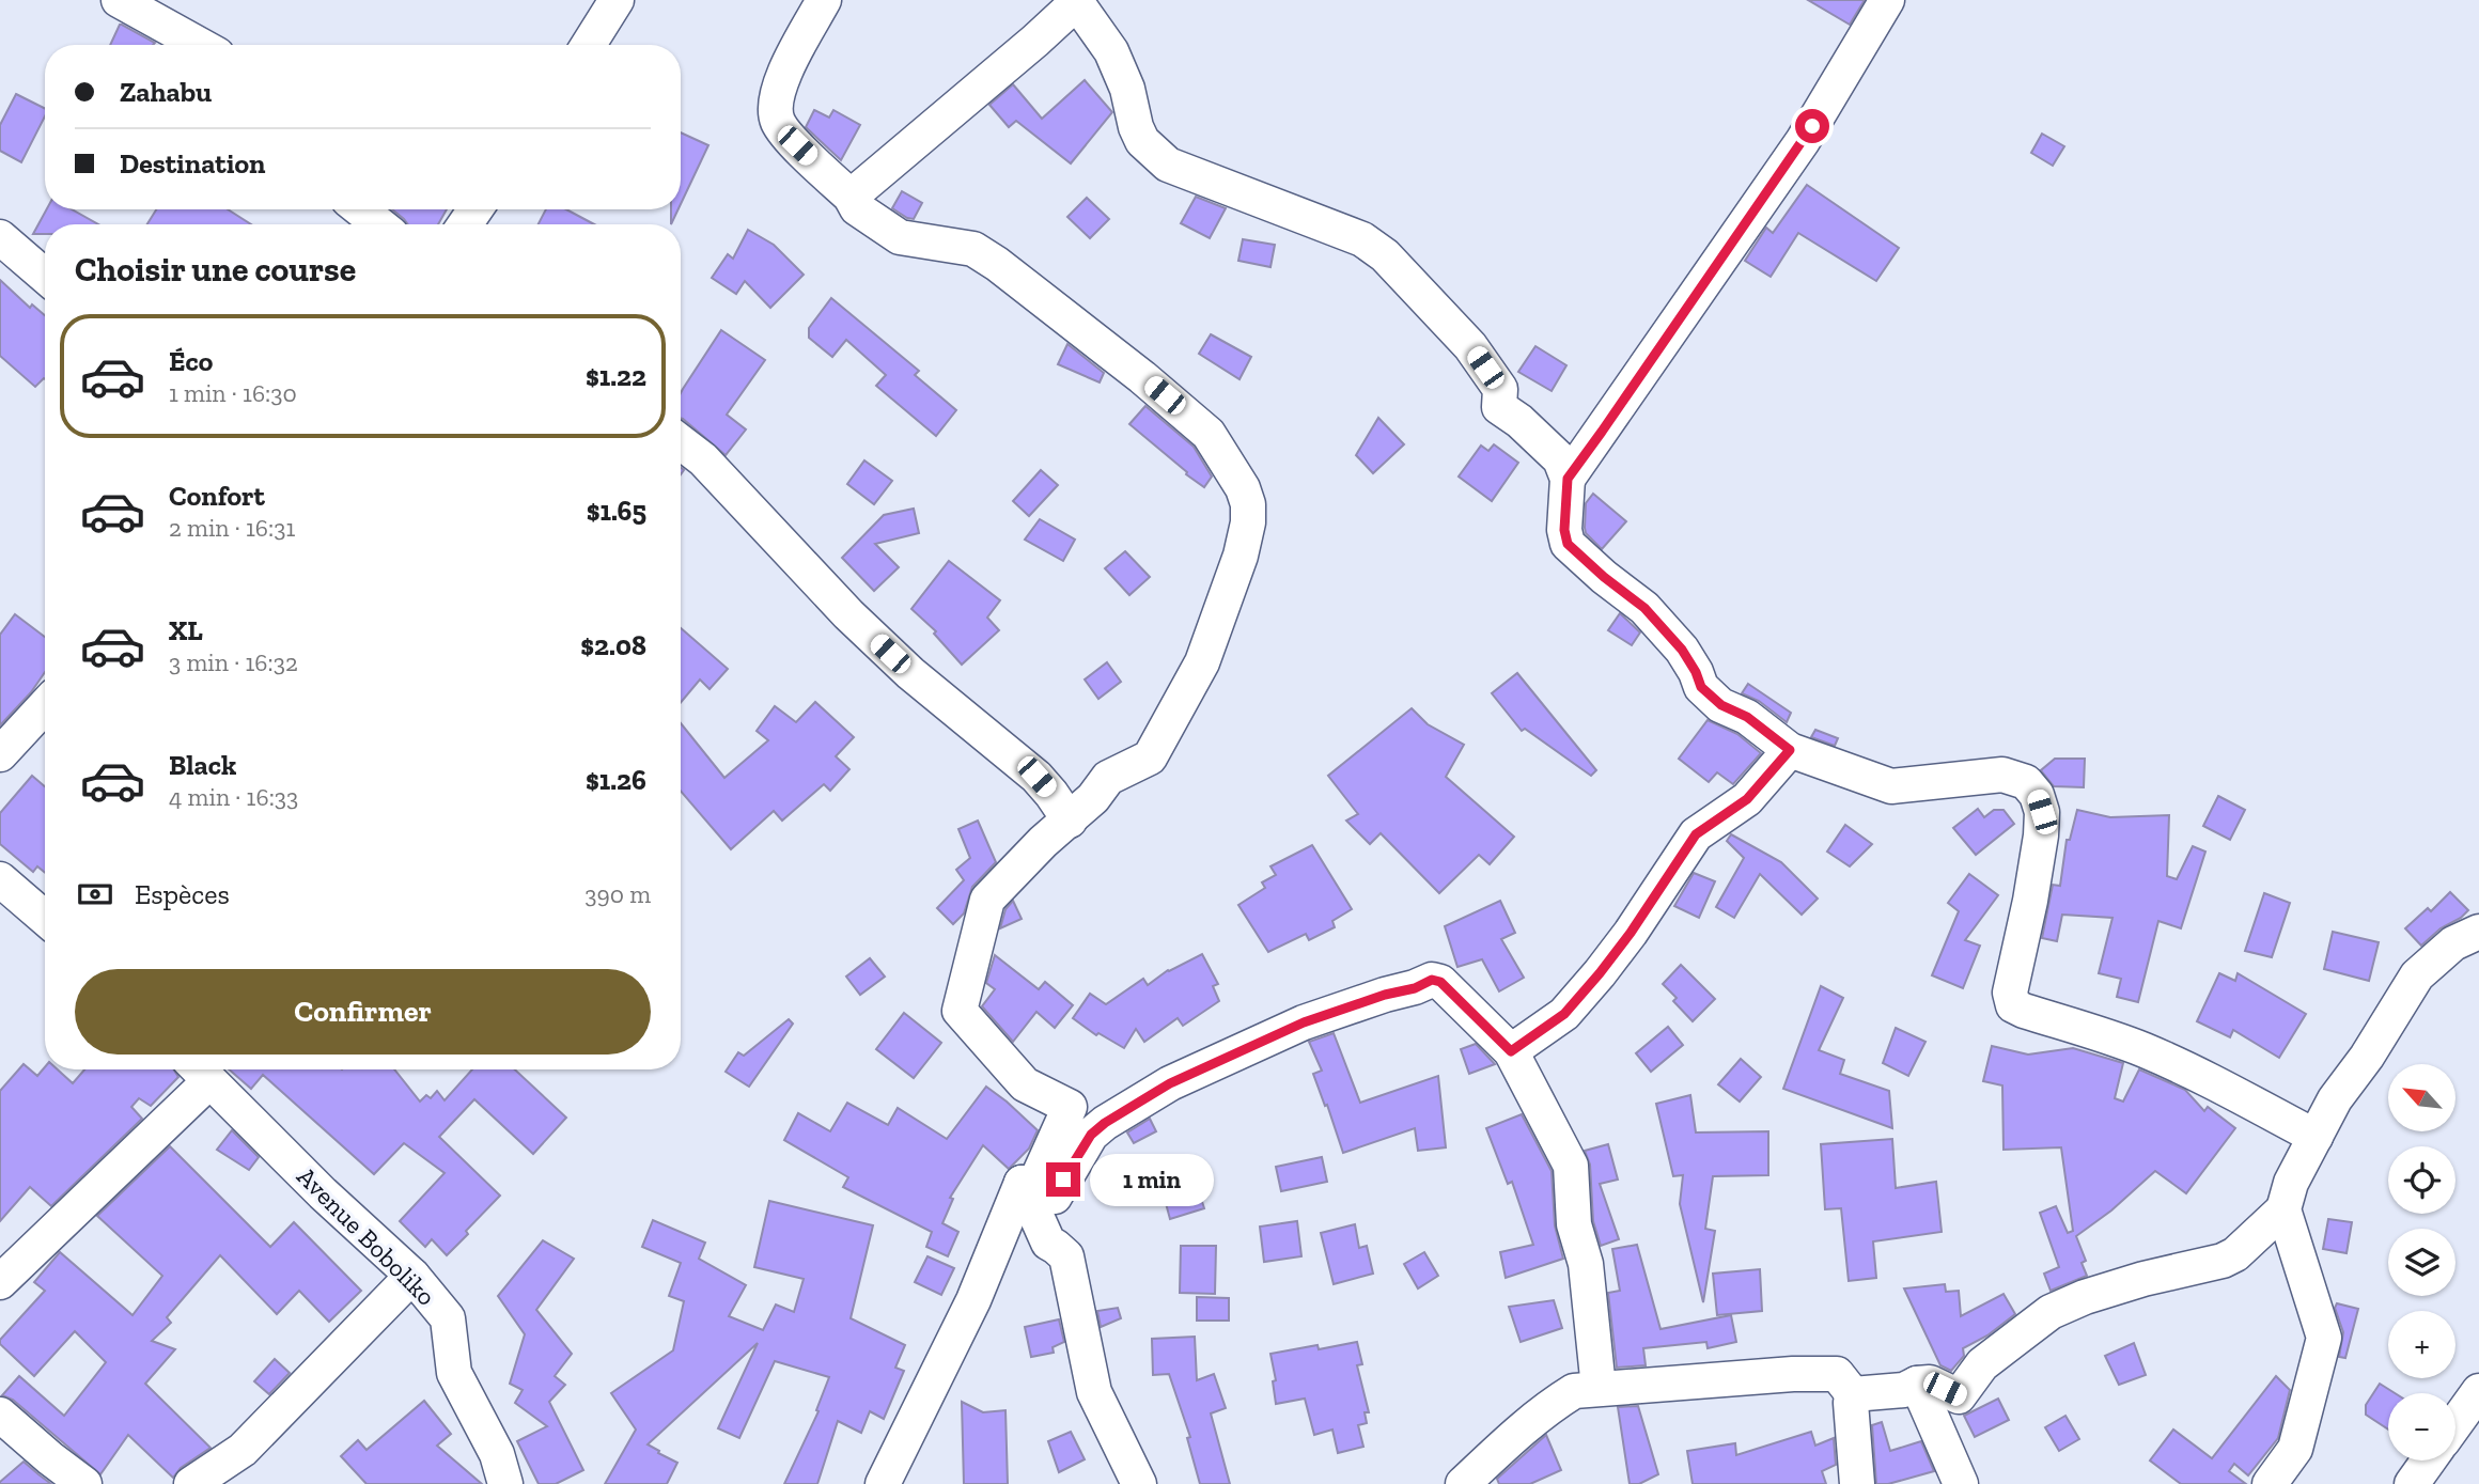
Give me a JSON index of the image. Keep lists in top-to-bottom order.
{
  "streets": {
    "street": ["Avenue Boboliko"]
  },
  "north": "top left",
  "page": {
    "banner": ["Zahabu", "Destination"],
    "heading": "Choisir une course",
    "list": [
      {
        "name": "Éco",
        "note": "1 min · 16:30",
        "value": "$1.22"
      },
      {
        "name": "Confort",
        "note": "2 min · 16:31",
        "value": "$1.65"
      },
      {
        "name": "XL",
        "note": "3 min · 16:32",
        "value": "$2.08"
      },
      {
        "name": "Black",
        "note": "4 min · 16:33",
        "value": "$1.26"
      }
    ],
    "pay": ["Espèces", "390 m"],
    "buttons": "Confirmer",
    "map_buttons": ["+", "−"],
    "bubble": "1 min"
  }
}
